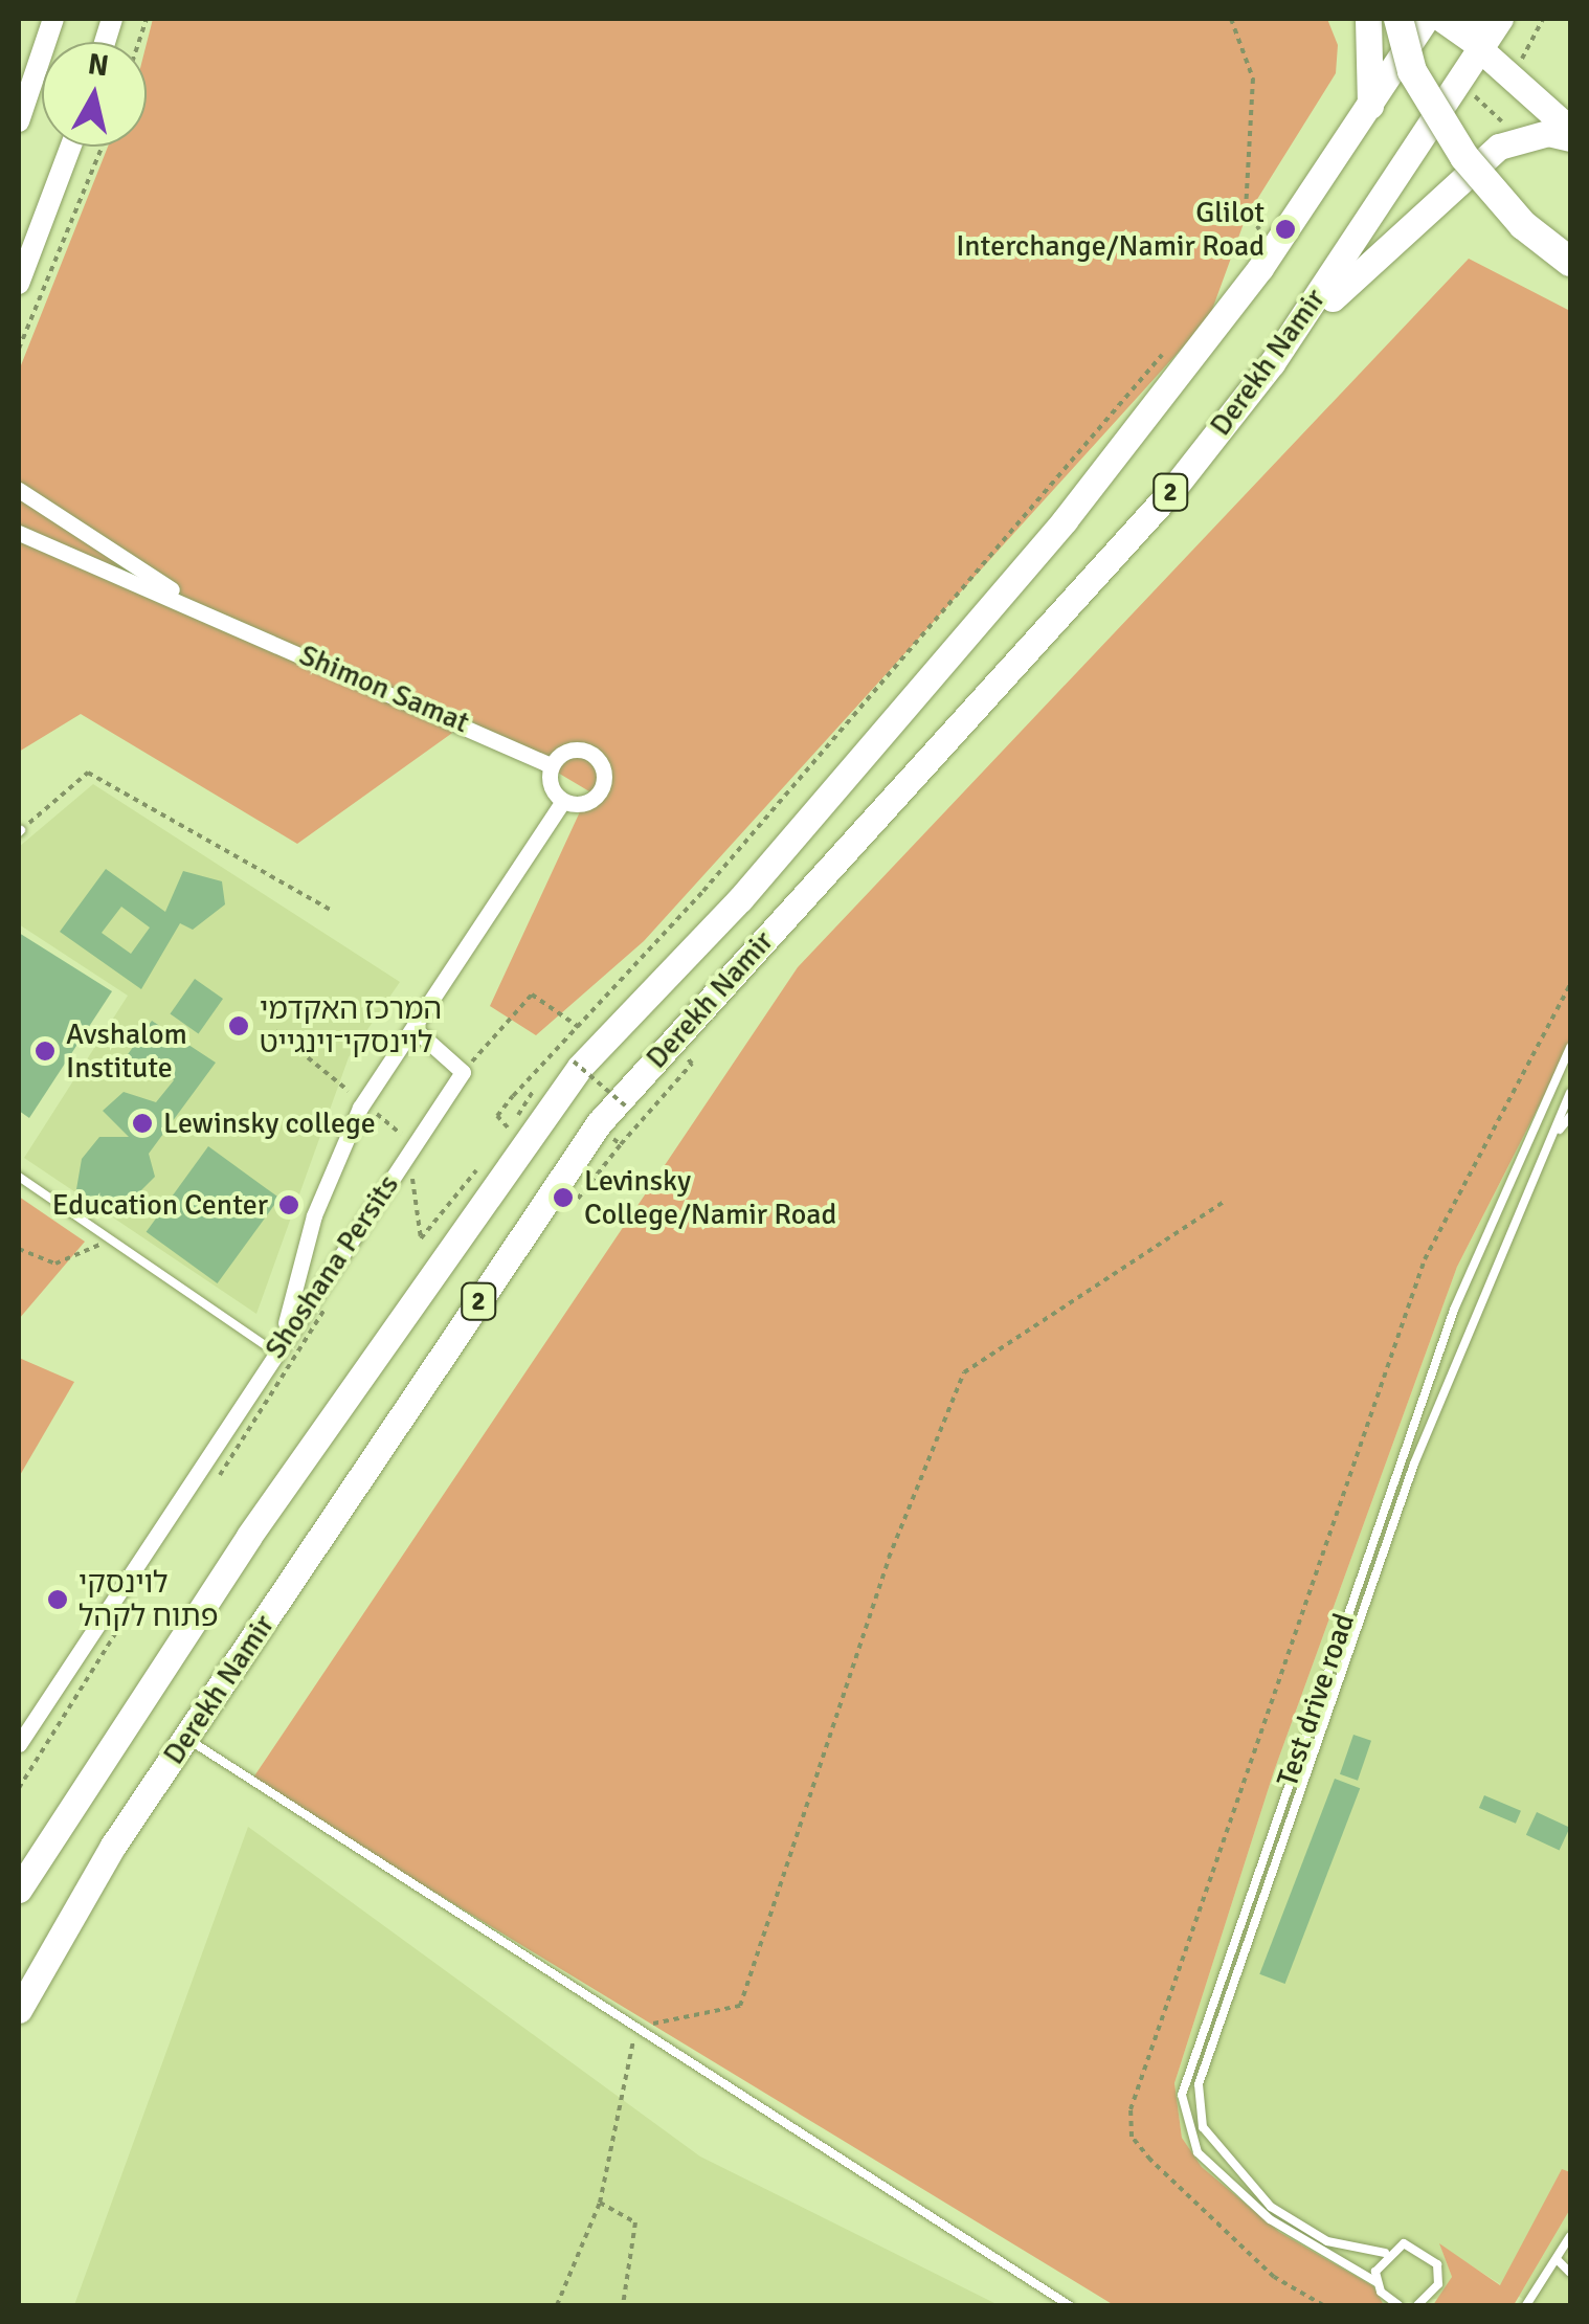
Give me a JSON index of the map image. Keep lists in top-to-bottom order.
{
  "streets": {
    "highway": ["Derekh Namir", "2"],
    "street": ["Shimon Samat", "Shoshana Persits"],
    "lane": ["Test drive road"]
  },
  "crossings": [
    ["Derekh Namir", "2"]
  ],
  "places": [
    "Glilot Interchange/Namir Road",
    "המרכז האקדמי לוינסקי־וינגייט",
    "Avshalom Institute",
    "Lewinsky college",
    "Levinsky College/Namir Road",
    "Education Center",
    "לוינסקי פתוח לקהל"
  ],
  "north": "top"
}
